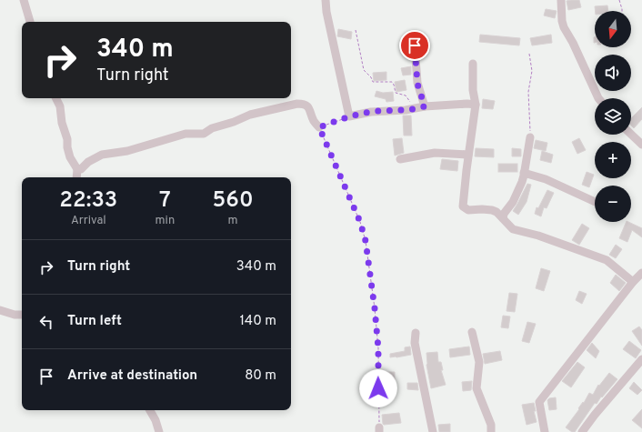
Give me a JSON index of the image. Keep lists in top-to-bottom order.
{
  "north": "bottom",
  "page": {
    "map_buttons": ["+", "−"],
    "turn": ["340 m", "Turn right"],
    "eta": [
      "22:33",
      "Arrival",
      "7",
      "min",
      "560",
      "m"
    ],
    "list": [
      {
        "name": "Turn right",
        "value": "340 m"
      },
      {
        "name": "Turn left",
        "value": "140 m"
      },
      {
        "name": "Arrive at destination",
        "value": "80 m"
      }
    ]
  }
}
